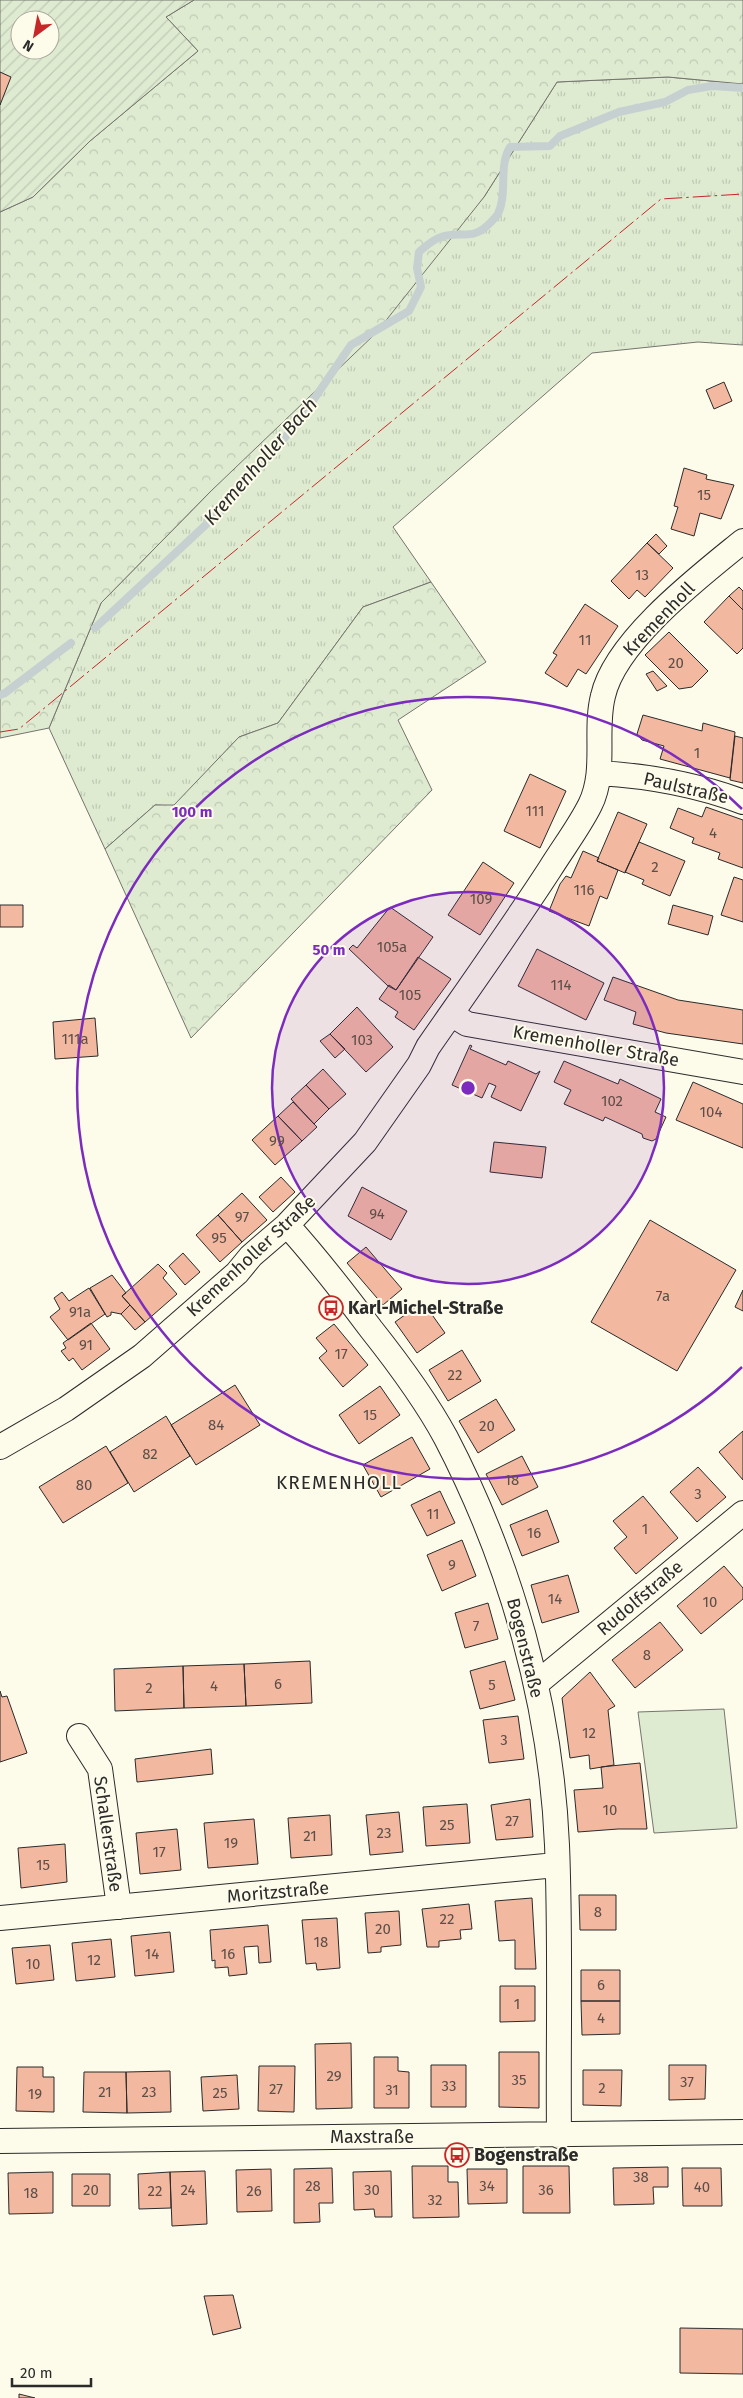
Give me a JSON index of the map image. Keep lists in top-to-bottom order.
{
  "streets": {
    "street": [
      "Kremenholl",
      "Paulstraße",
      "Kremenholler Straße",
      "Rudolfstraße",
      "Bogenstraße",
      "Schallerstraße",
      "Moritzstraße",
      "Maxstraße"
    ]
  },
  "crossings": [
    ["Kremenholl", "Paulstraße"],
    ["Kremenholl", "Kremenholler Straße"],
    ["Paulstraße", "Kremenholler Straße"],
    ["Kremenholler Straße", "Bogenstraße"],
    ["Rudolfstraße", "Bogenstraße"],
    ["Bogenstraße", "Moritzstraße"],
    ["Bogenstraße", "Maxstraße"],
    ["Schallerstraße", "Moritzstraße"]
  ],
  "districts": ["KREMENHOLL"],
  "water": ["Kremenholler Bach"],
  "places": {
    "bus stop": ["Karl-Michel-Straße", "Bogenstraße"]
  },
  "house_numbers": [
    "15",
    "13",
    "11",
    "20",
    "1",
    "111",
    "4",
    "2",
    "116",
    "109",
    "105a",
    "114",
    "105",
    "111a",
    "103",
    "102",
    "104",
    "99",
    "94",
    "97",
    "95",
    "7a",
    "91a",
    "91",
    "17",
    "22",
    "15",
    "84",
    "20",
    "82",
    "18",
    "80",
    "3",
    "11",
    "1",
    "16",
    "9",
    "14",
    "10",
    "7",
    "8",
    "6",
    "5",
    "4",
    "2",
    "12",
    "3",
    "10",
    "27",
    "25",
    "23",
    "21",
    "19",
    "17",
    "15",
    "8",
    "22",
    "20",
    "18",
    "14",
    "16",
    "12",
    "10",
    "6",
    "1",
    "4",
    "29",
    "35",
    "37",
    "33",
    "2",
    "27",
    "31",
    "21",
    "23",
    "25",
    "19",
    "38",
    "28",
    "34",
    "40",
    "20",
    "24",
    "30",
    "36",
    "22",
    "26",
    "18",
    "32"
  ],
  "scale_bar": "20 m",
  "north": "bottom left",
  "rings": ["100 m", "50 m"]
}
